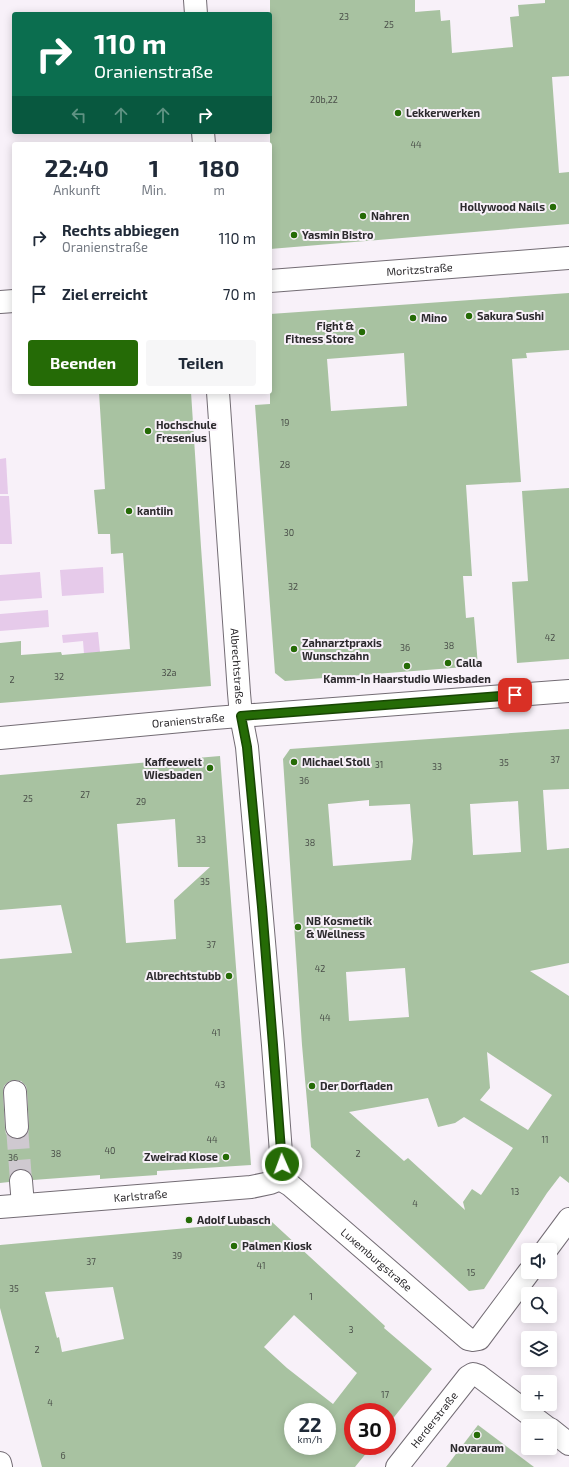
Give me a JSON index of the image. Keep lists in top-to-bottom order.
{
  "streets": {
    "street": [
      "Moritzstraße",
      "Albrechtstraße",
      "Oranienstraße",
      "Karlstraße",
      "Luxemburgstraße",
      "Herderstraße"
    ]
  },
  "crossings": [
    ["Albrechtstraße", "Oranienstraße"],
    ["Albrechtstraße", "Karlstraße"],
    ["Albrechtstraße", "Luxemburgstraße"],
    ["Karlstraße", "Luxemburgstraße"]
  ],
  "places": [
    "Lekkerwerken",
    "Hollywood Nails",
    "Nahren",
    "Yasmin Bistro",
    "Sakura Sushi",
    "Mino",
    "Fight & Fitness Store",
    "Hochschule Fresenius",
    "kantiin",
    "Zahnarztpraxis Wunschzahn",
    "Calla",
    "Kamm-In Haarstudio Wiesbaden",
    "Michael Stoll",
    "Kaffeewelt Wiesbaden",
    "NB Kosmetik & Wellness",
    "Albrechtstubb",
    "Der Dorfladen",
    "Zweirad Klose",
    "Adolf Lubasch",
    "Palmen Kiosk",
    "Novaraum"
  ],
  "house_numbers": [
    "23",
    "25",
    "20b,22",
    "44",
    "19",
    "28",
    "30",
    "32",
    "42",
    "38",
    "36",
    "32a",
    "32",
    "2",
    "37",
    "35",
    "31",
    "33",
    "36",
    "27",
    "25",
    "29",
    "33",
    "38",
    "35",
    "37",
    "42",
    "44",
    "41",
    "43",
    "44",
    "11",
    "40",
    "38",
    "2",
    "36",
    "13",
    "4",
    "39",
    "37",
    "41",
    "15",
    "35",
    "1",
    "3",
    "2",
    "17",
    "4",
    "6"
  ],
  "page": {
    "turn": ["110 m", "Oranienstraße"],
    "eta": [
      "22:40",
      "Ankunft",
      "1",
      "Min.",
      "180",
      "m"
    ],
    "list": [
      {
        "name": "Rechts abbiegen",
        "note": "Oranienstraße",
        "value": "110 m"
      },
      {
        "name": "Ziel erreicht",
        "value": "70 m"
      }
    ],
    "buttons": ["Beenden", "Teilen"],
    "map_buttons": ["+", "−"],
    "speed": "22 km/h",
    "limit": "30"
  }
}
